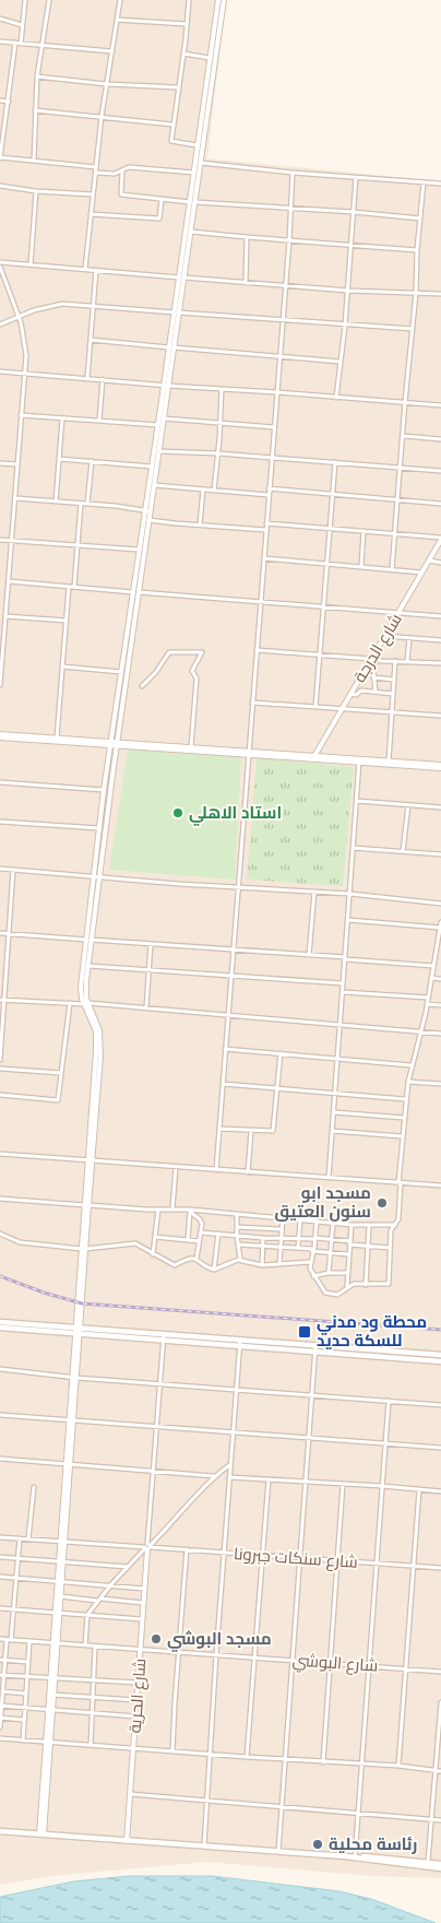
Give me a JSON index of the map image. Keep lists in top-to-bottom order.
{
  "streets": {
    "street": [
      "شارع الدرجة",
      "شارع سنكات جبرونا",
      "شارع البوشي",
      "شارع الحرية"
    ]
  },
  "crossings": [
    ["شارع سنكات جبرونا", "شارع الحرية"],
    ["شارع البوشي", "شارع الحرية"]
  ],
  "places": {
    "other": [
      "استاد الاهلي",
      "مسجد ابو سنون العتيق",
      "مسجد البوشي",
      "رئاسة محلية"
    ],
    "transit": ["محطة ود مدني للسكة حديد"]
  }
}
